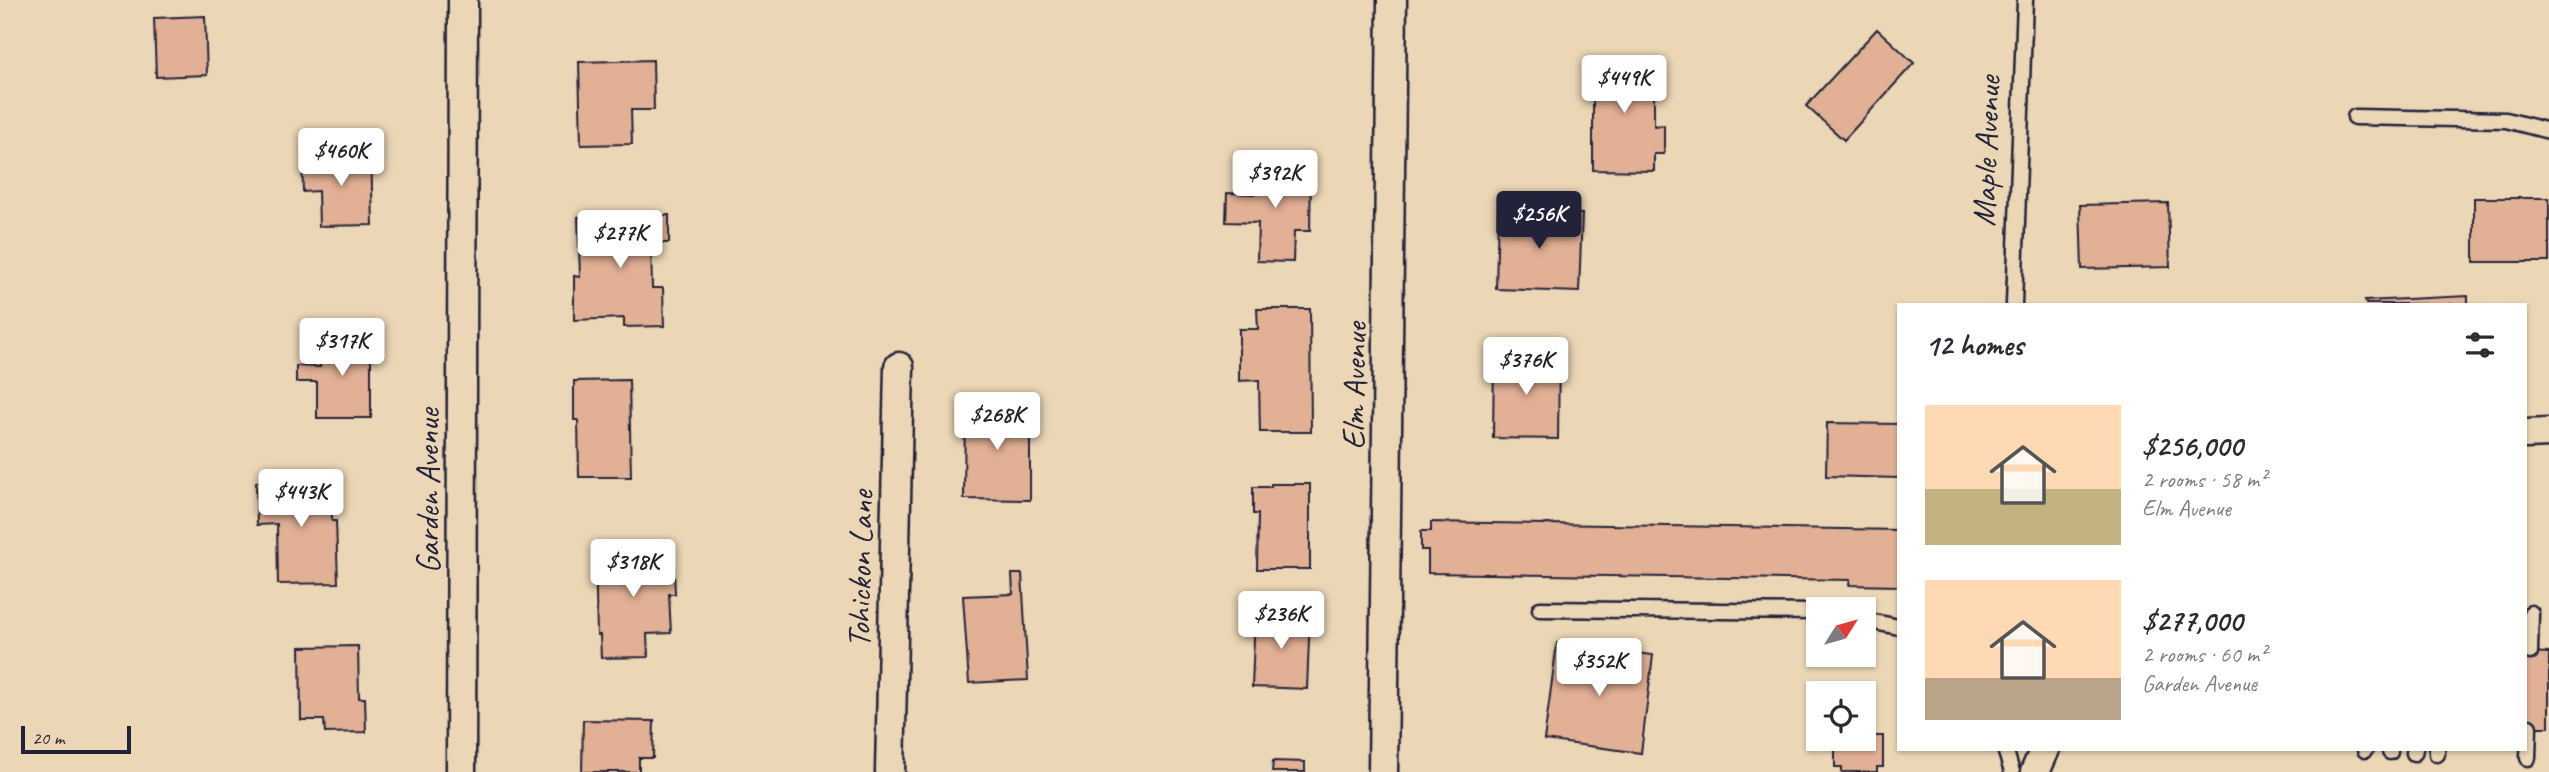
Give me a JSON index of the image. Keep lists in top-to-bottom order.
{
  "streets": {
    "street": ["Elm Avenue", "Garden Avenue", "Tohickon Lane"],
    "lane": ["Maple Avenue"]
  },
  "scale_bar": "20 m",
  "north": "top right",
  "page": {
    "price": [
      "$449K",
      "$460K",
      "$392K",
      "$256K",
      "$277K",
      "$317K",
      "$376K",
      "$268K",
      "$443K",
      "$318K",
      "$236K",
      "$352K"
    ],
    "heading": "12 homes",
    "list": [
      {
        "name": "$256,000",
        "note": "2 rooms · 58 m² · Elm Avenue"
      },
      {
        "name": "$277,000",
        "note": "2 rooms · 60 m² · Garden Avenue"
      }
    ],
    "scale": "20 m"
  }
}
